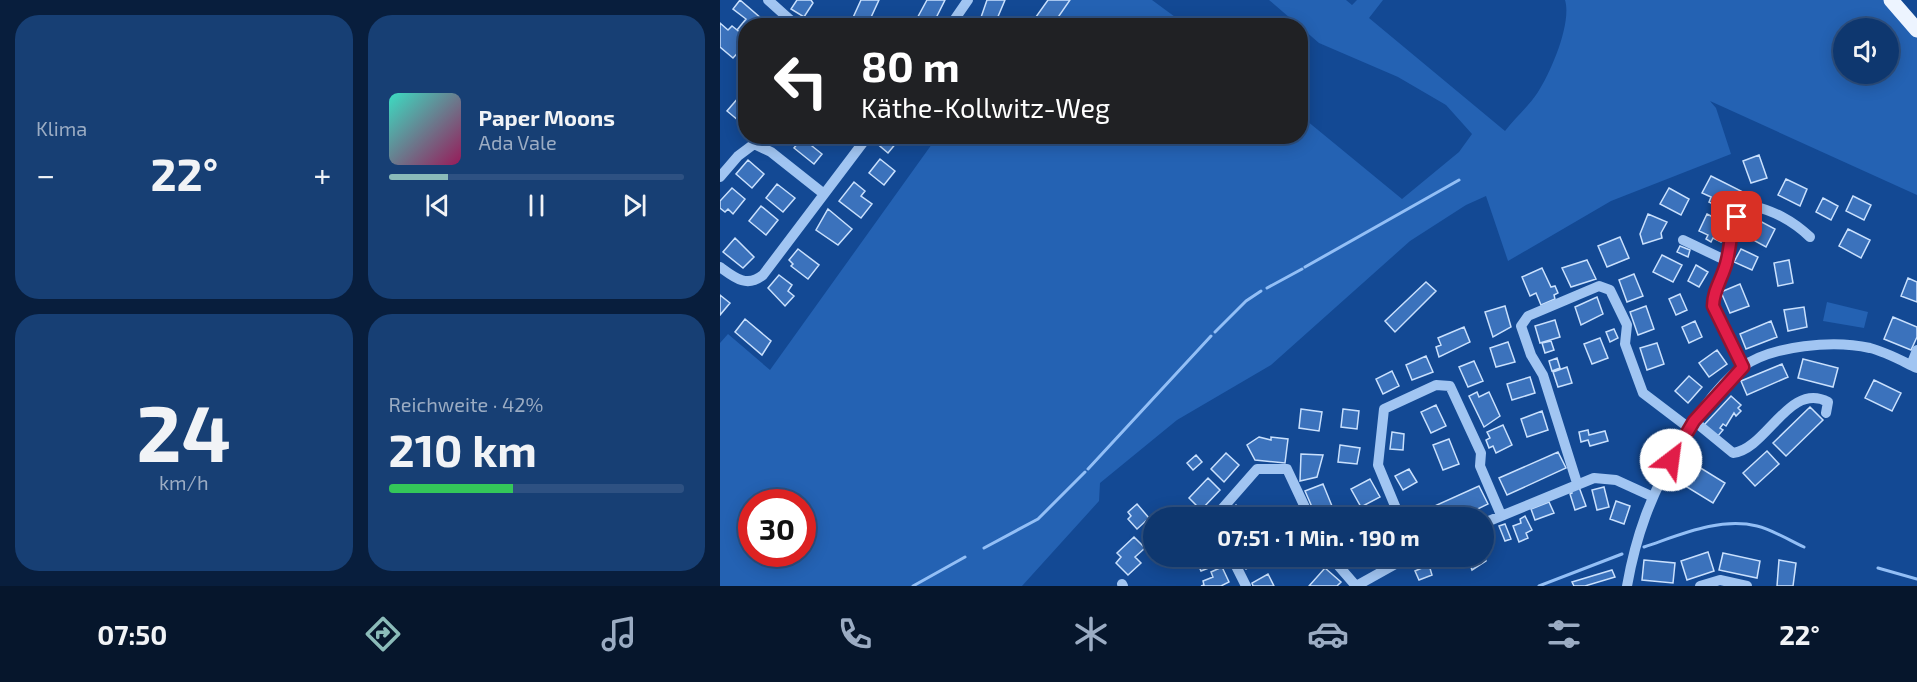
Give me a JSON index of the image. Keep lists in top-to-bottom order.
{
  "page": {
    "tile": [
      "Klima",
      ["24", "km/h"],
      ["Reichweite · 42%", "210 km"]
    ],
    "turn": ["80 m", "Käthe-Kollwitz-Weg"],
    "song": ["Paper Moons", "Ada Vale"],
    "heat": ["−", "22°", "+"],
    "limit": "30",
    "trip": "07:51 · 1 Min. · 190 m",
    "tabs": ["07:50", "22°"]
  }
}
